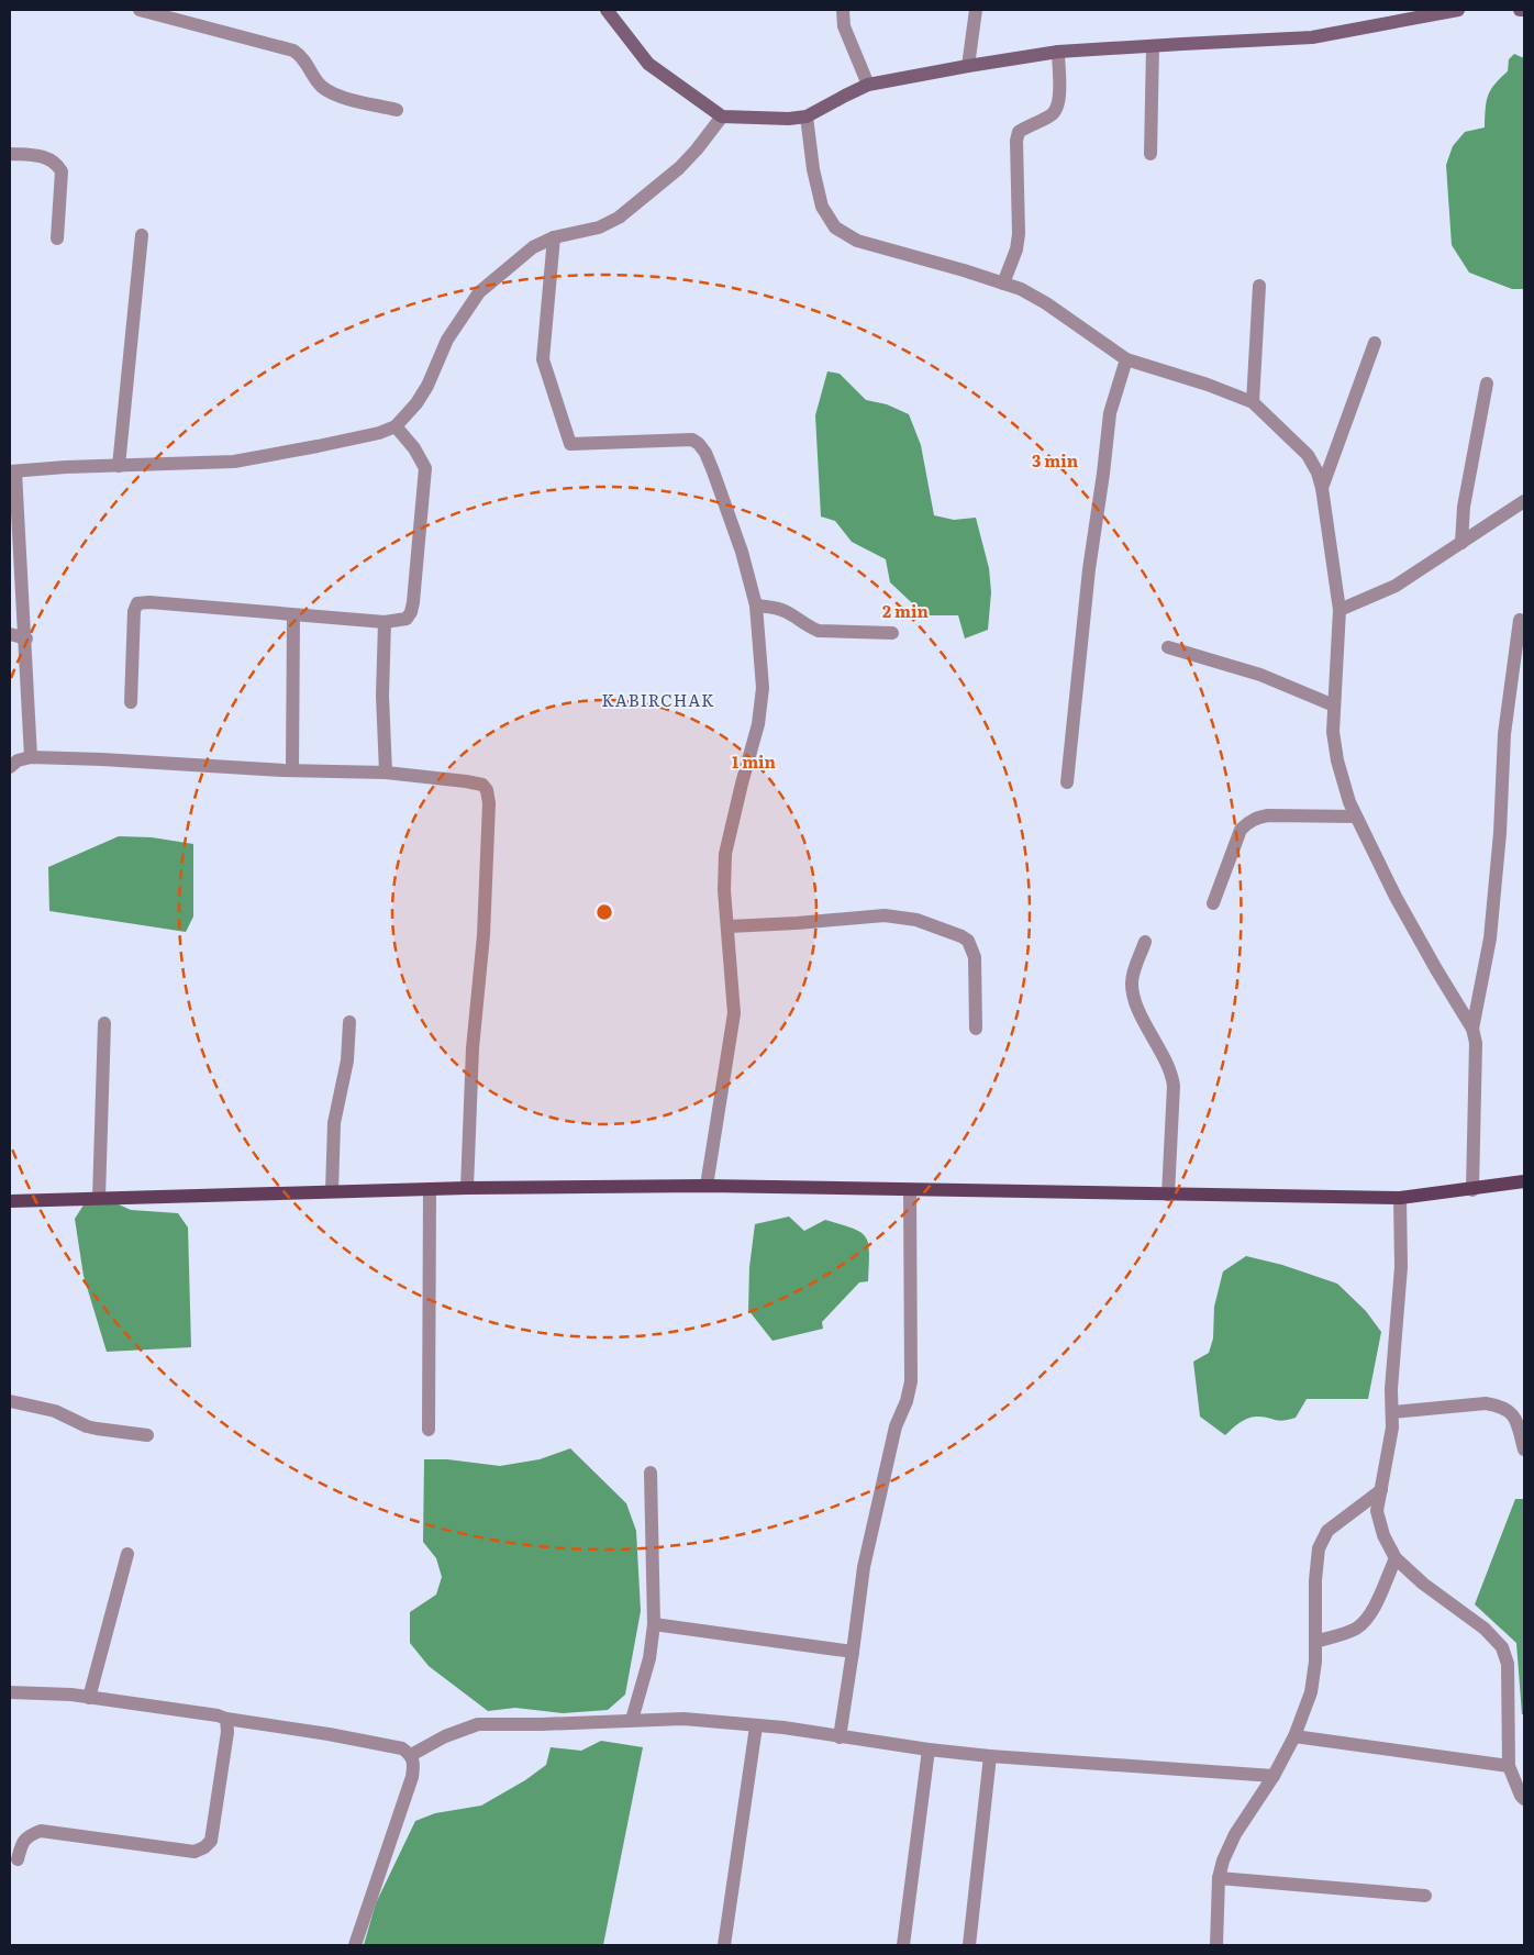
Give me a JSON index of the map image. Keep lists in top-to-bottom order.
{
  "districts": ["KABIRCHAK"],
  "rings": ["3 min", "2 min", "1 min"]
}
